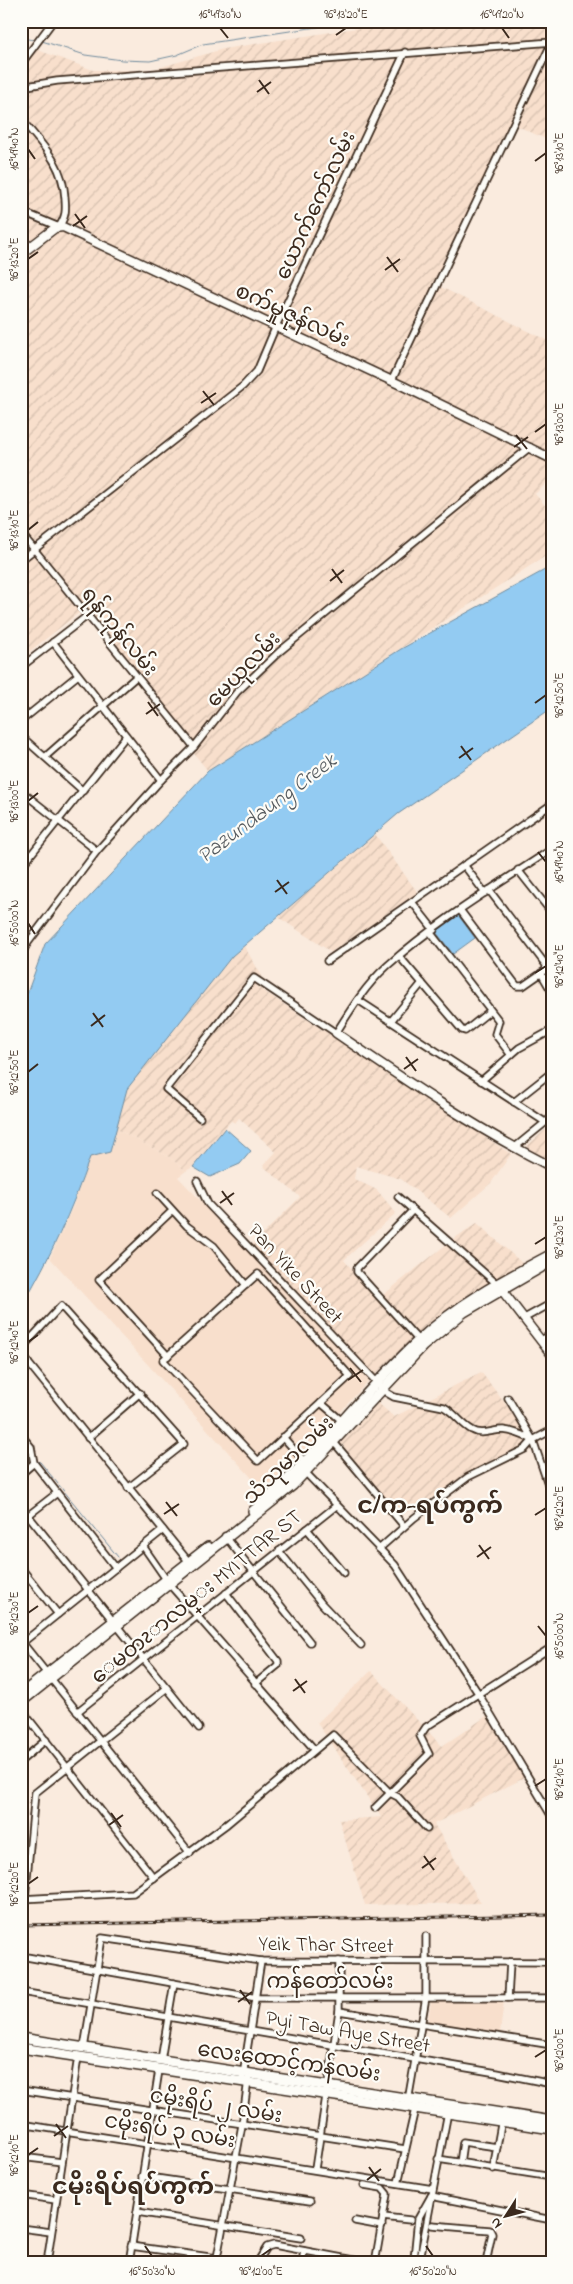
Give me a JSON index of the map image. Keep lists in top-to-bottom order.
{
  "streets": {
    "main road": ["သံသုမာလမ်း", "လေးထောင့်ကန်လမ်း"],
    "street": [
      "ယောက်ကော်လမ်း",
      "စက်မှုဇုန်လမ်း",
      "ရန်ကုန်လမ်း",
      "မေယုလမ်း",
      "Pan Yike Street",
      "ေမတၩာလမ္း MYITTAR ST",
      "Yeik Thar Street",
      "ကန်တော်လမ်း",
      "Pyi Taw Aye Street",
      "ငမိုးရိပ် ၂ လမ်း",
      "ငမိုးရိပ် ၃ လမ်း"
    ]
  },
  "crossings": [
    ["ယောက်ကော်လမ်း", "စက်မှုဇုန်လမ်း"],
    ["ယောက်ကော်လမ်း", "ရန်ကုန်လမ်း"],
    ["စက်မှုဇုန်လမ်း", "မေယုလမ်း"],
    ["ရန်ကုန်လမ်း", "မေယုလမ်း"],
    ["Pan Yike Street", "သံသုမာလမ်း"],
    ["Yeik Thar Street", "ကန်တော်လမ်း"]
  ],
  "districts": ["င/က-ရပ်ကွက်", "ငမိုးရိပ်ရပ်ကွက်"],
  "water": ["Pazundaung Creek"],
  "north": "bottom left",
  "coordinates": [
    "16°49'30\"N",
    "96°13'20\"E",
    "16°49'20\"N",
    "16°49'40\"N",
    "96°13'10\"E",
    "96°13'00\"E",
    "96°12'50\"E",
    "16°50'00\"N",
    "96°12'40\"E",
    "96°12'30\"E",
    "96°12'20\"E",
    "96°12'10\"E",
    "96°12'00\"E",
    "16°50'30\"N",
    "16°50'20\"N"
  ]
}
